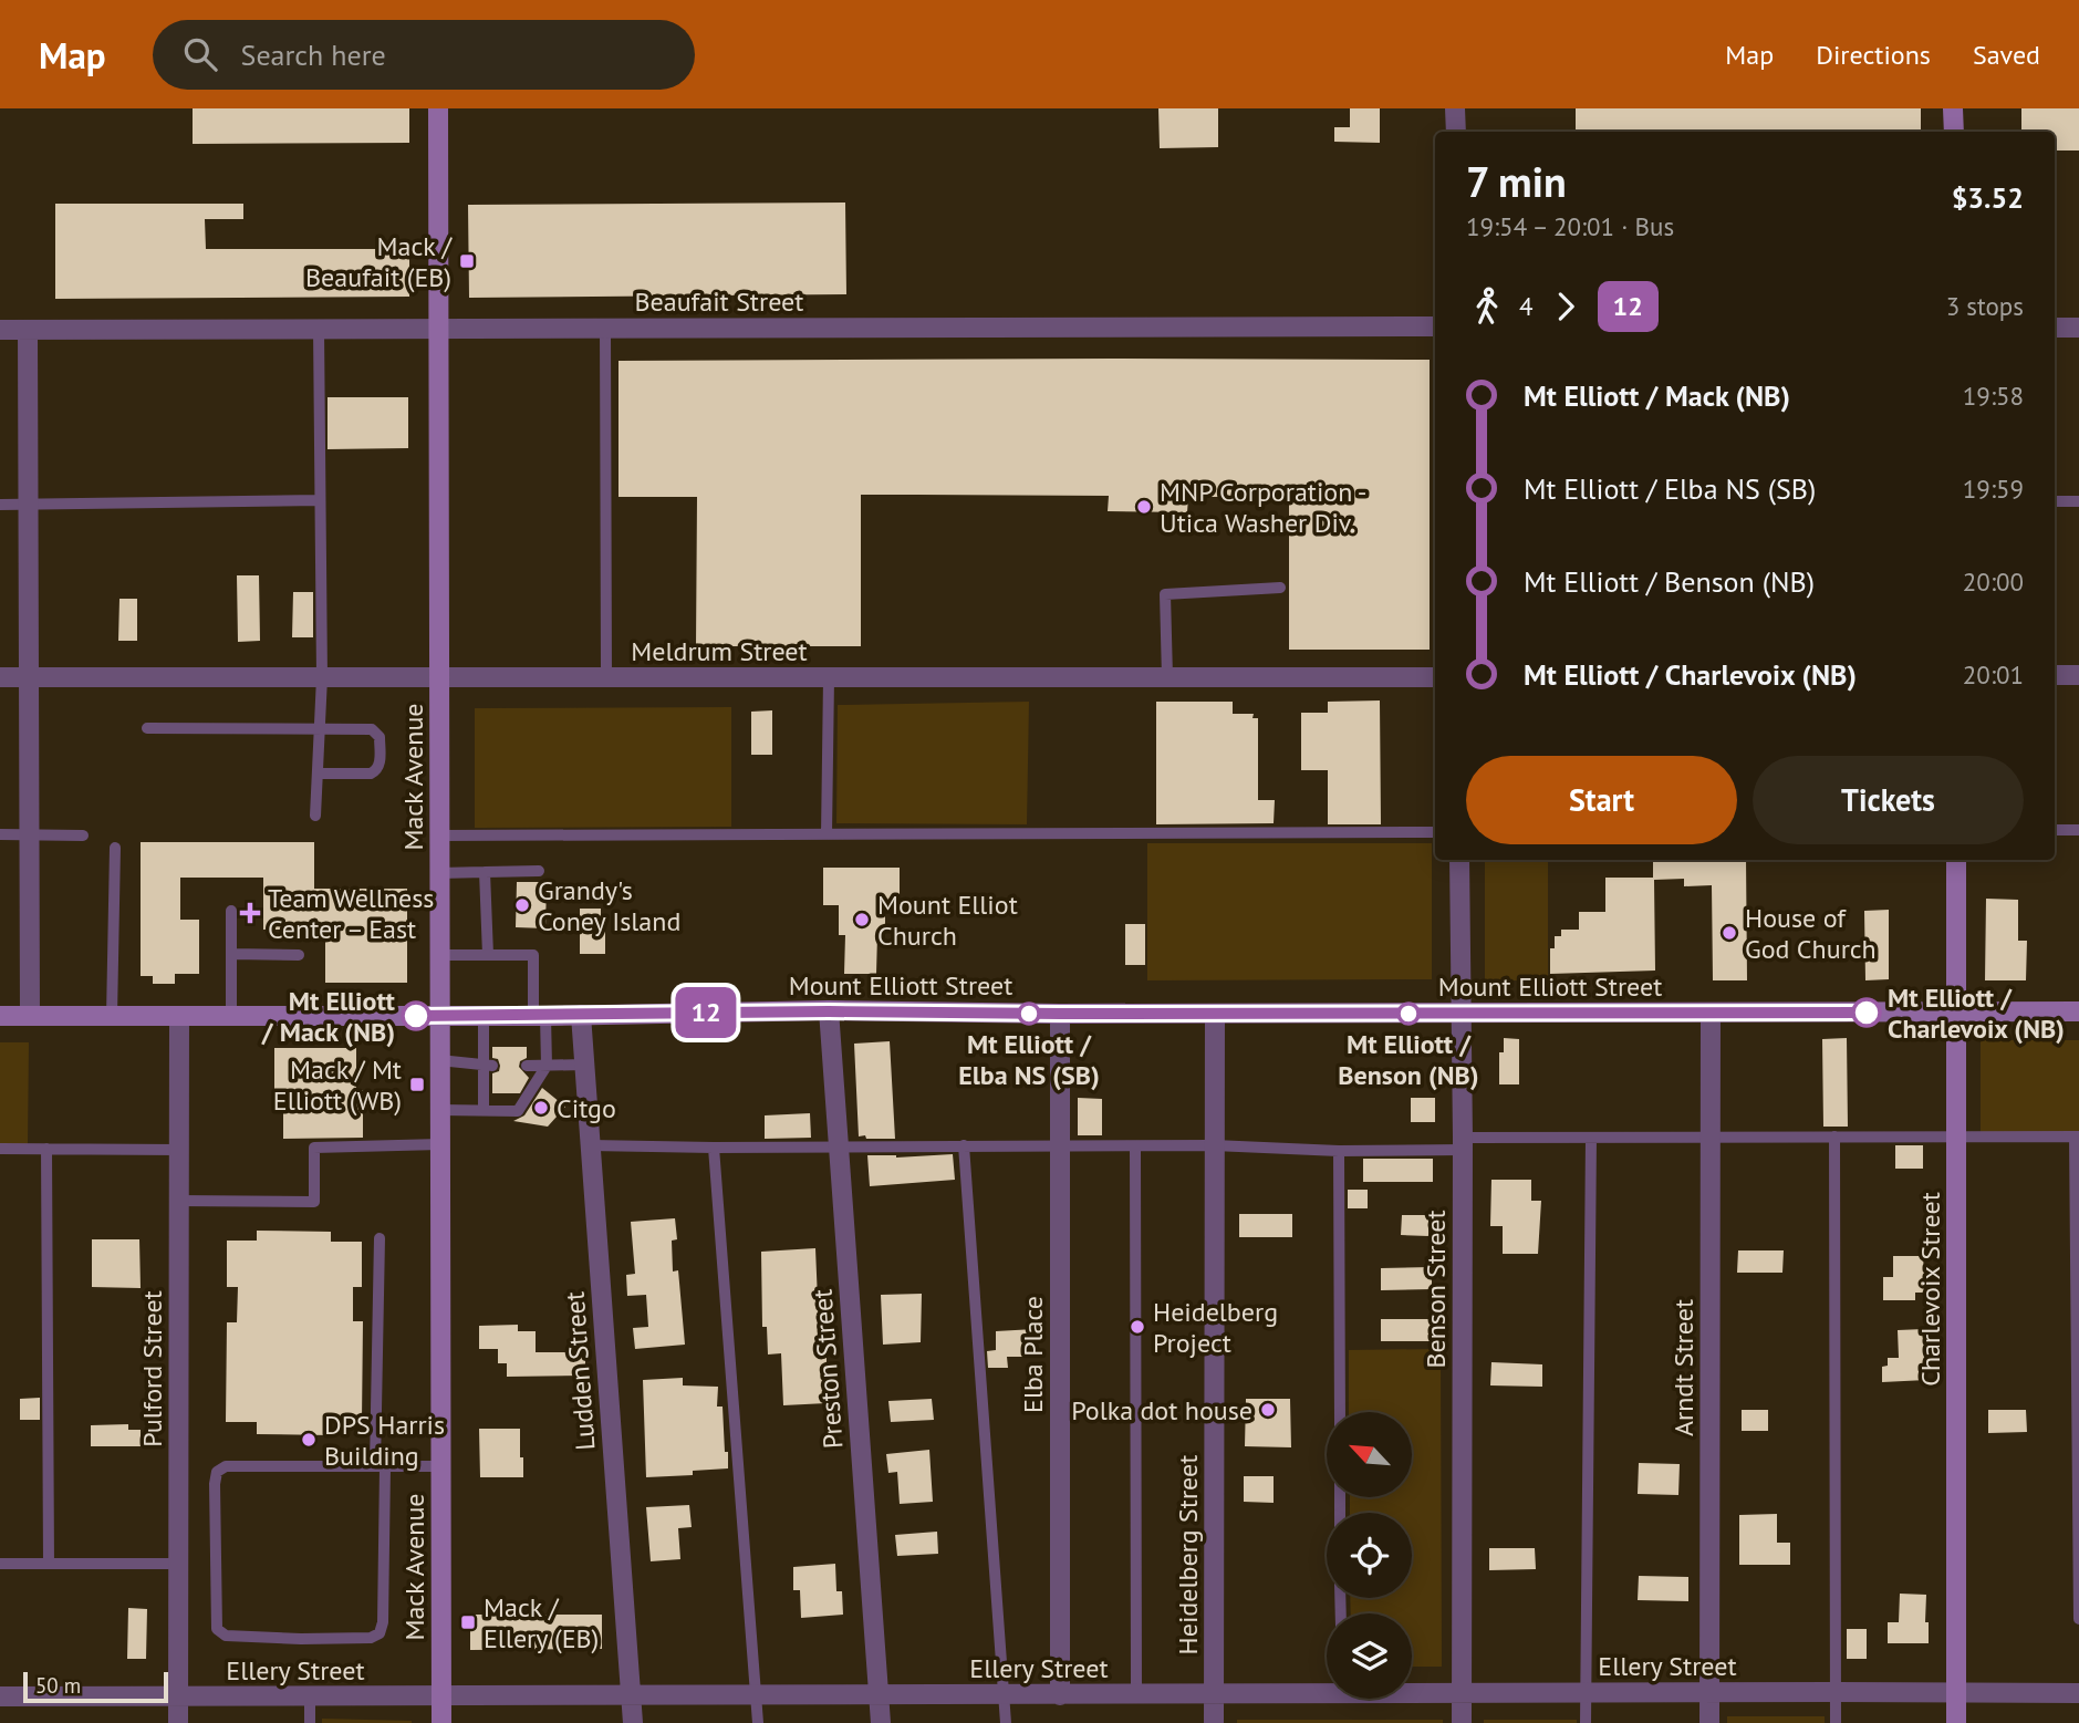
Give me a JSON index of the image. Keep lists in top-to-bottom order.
{
  "streets": {
    "main road": ["Mack Avenue", "Mount Elliott Street", "Charlevoix Street"],
    "street": [
      "Beaufait Street",
      "Meldrum Street",
      "Benson Street",
      "Elba Place",
      "Arndt Street",
      "Pulford Street",
      "Preston Street",
      "Ludden Street",
      "Heidelberg Street",
      "Ellery Street"
    ]
  },
  "crossings": [
    ["Beaufait Street", "Mack Avenue"],
    ["Meldrum Street", "Mack Avenue"],
    ["Mack Avenue", "Mount Elliott Street"],
    ["Mack Avenue", "Ellery Street"],
    ["Mount Elliott Street", "Benson Street"],
    ["Mount Elliott Street", "Charlevoix Street"],
    ["Mount Elliott Street", "Elba Place"],
    ["Mount Elliott Street", "Arndt Street"],
    ["Mount Elliott Street", "Pulford Street"],
    ["Mount Elliott Street", "Preston Street"],
    ["Mount Elliott Street", "Ludden Street"],
    ["Mount Elliott Street", "Heidelberg Street"],
    ["Benson Street", "Ellery Street"],
    ["Charlevoix Street", "Ellery Street"],
    ["Elba Place", "Ellery Street"],
    ["Arndt Street", "Ellery Street"],
    ["Pulford Street", "Ellery Street"],
    ["Preston Street", "Ellery Street"],
    ["Ludden Street", "Ellery Street"],
    ["Heidelberg Street", "Ellery Street"]
  ],
  "places": {
    "transit": ["Mack / Beaufait (EB)", "Mack / Mt Elliott (WB)", "Mack / Ellery (EB)"],
    "other": [
      "MNP Corporation - Utica Washer Div.",
      "Grandy's Coney Island",
      "Mount Elliot Church",
      "House of God Church",
      "Mt Elliott / Charlevoix (NB)",
      "Mt Elliott / Elba NS (SB)",
      "Mt Elliott / Benson (NB)",
      "Mt Elliott / Mack (NB)",
      "Citgo",
      "Heidelberg Project",
      "Polka dot house",
      "DPS Harris Building"
    ],
    "health": ["Team Wellness Center – East"]
  },
  "lines": ["bus line 12"],
  "scale_bar": "50 m",
  "north": "top left",
  "page": {
    "header": "Map",
    "search": "Search here",
    "nav": ["Map", "Directions", "Saved"],
    "on_map": "12",
    "heading": ["7 min", "19:54 – 20:01 · Bus", "$3.52"],
    "legs": ["4", "12", "3 stops"],
    "list": [
      {
        "name": "Mt Elliott / Mack (NB)",
        "value": "19:58"
      },
      {
        "name": "Mt Elliott / Elba NS (SB)",
        "value": "19:59"
      },
      {
        "name": "Mt Elliott / Benson (NB)",
        "value": "20:00"
      },
      {
        "name": "Mt Elliott / Charlevoix (NB)",
        "value": "20:01"
      }
    ],
    "buttons": ["Start", "Tickets"],
    "scale": "50 m"
  }
}
